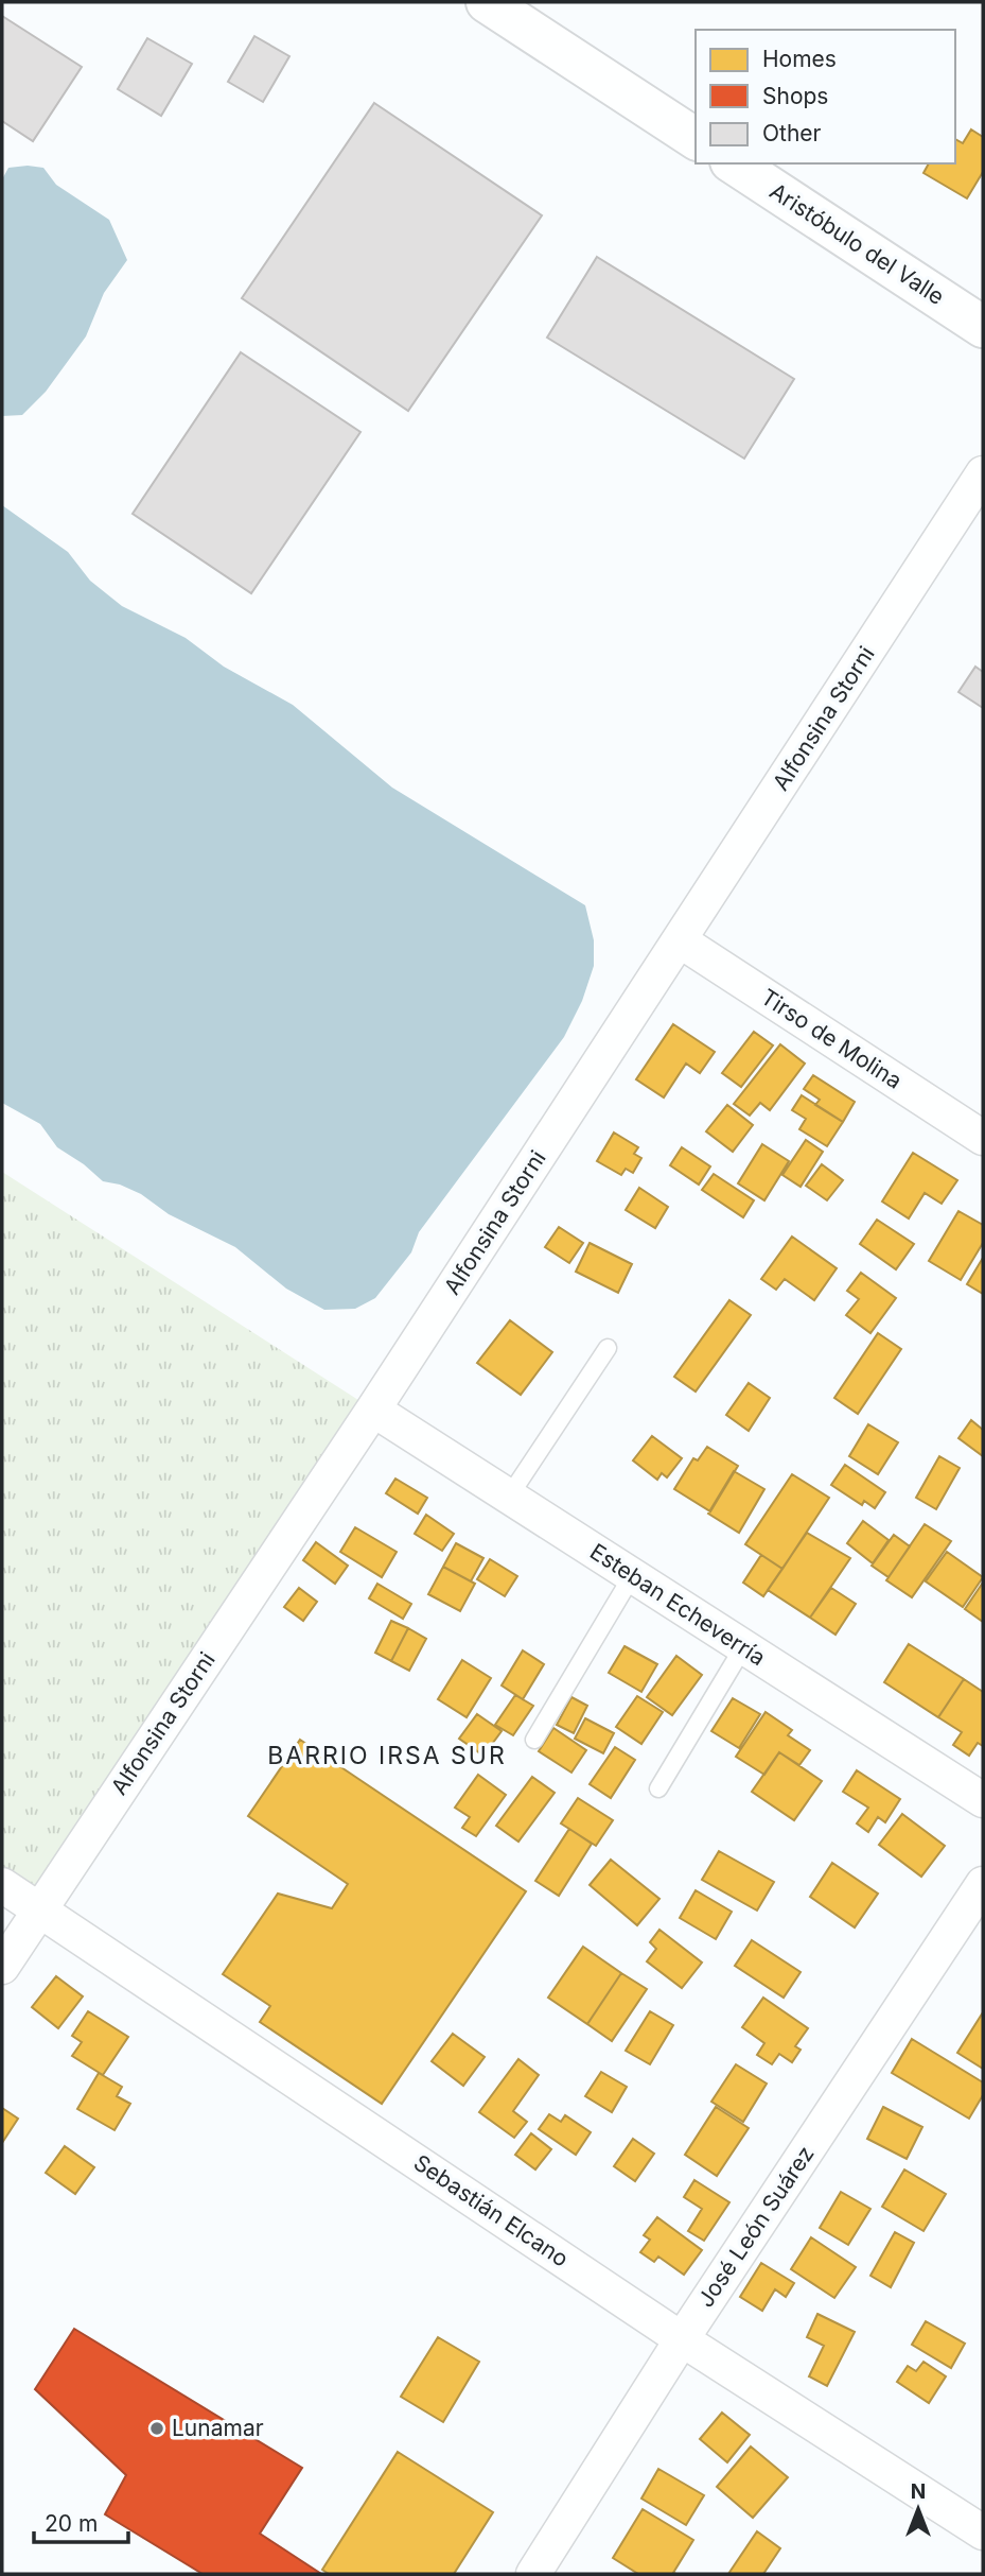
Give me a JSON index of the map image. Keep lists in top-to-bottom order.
{
  "streets": {
    "street": [
      "Aristóbulo del Valle",
      "Alfonsina Storni",
      "Tirso de Molina",
      "Esteban Echeverría",
      "Sebastián Elcano",
      "José León Suárez"
    ]
  },
  "crossings": [
    ["Alfonsina Storni", "Tirso de Molina"],
    ["Alfonsina Storni", "Esteban Echeverría"],
    ["Alfonsina Storni", "Sebastián Elcano"],
    ["Sebastián Elcano", "José León Suárez"]
  ],
  "districts": ["BARRIO IRSA SUR"],
  "places": ["Lunamar"],
  "legend": ["Homes", "Shops", "Other"],
  "scale_bar": "20 m",
  "north": "top"
}
